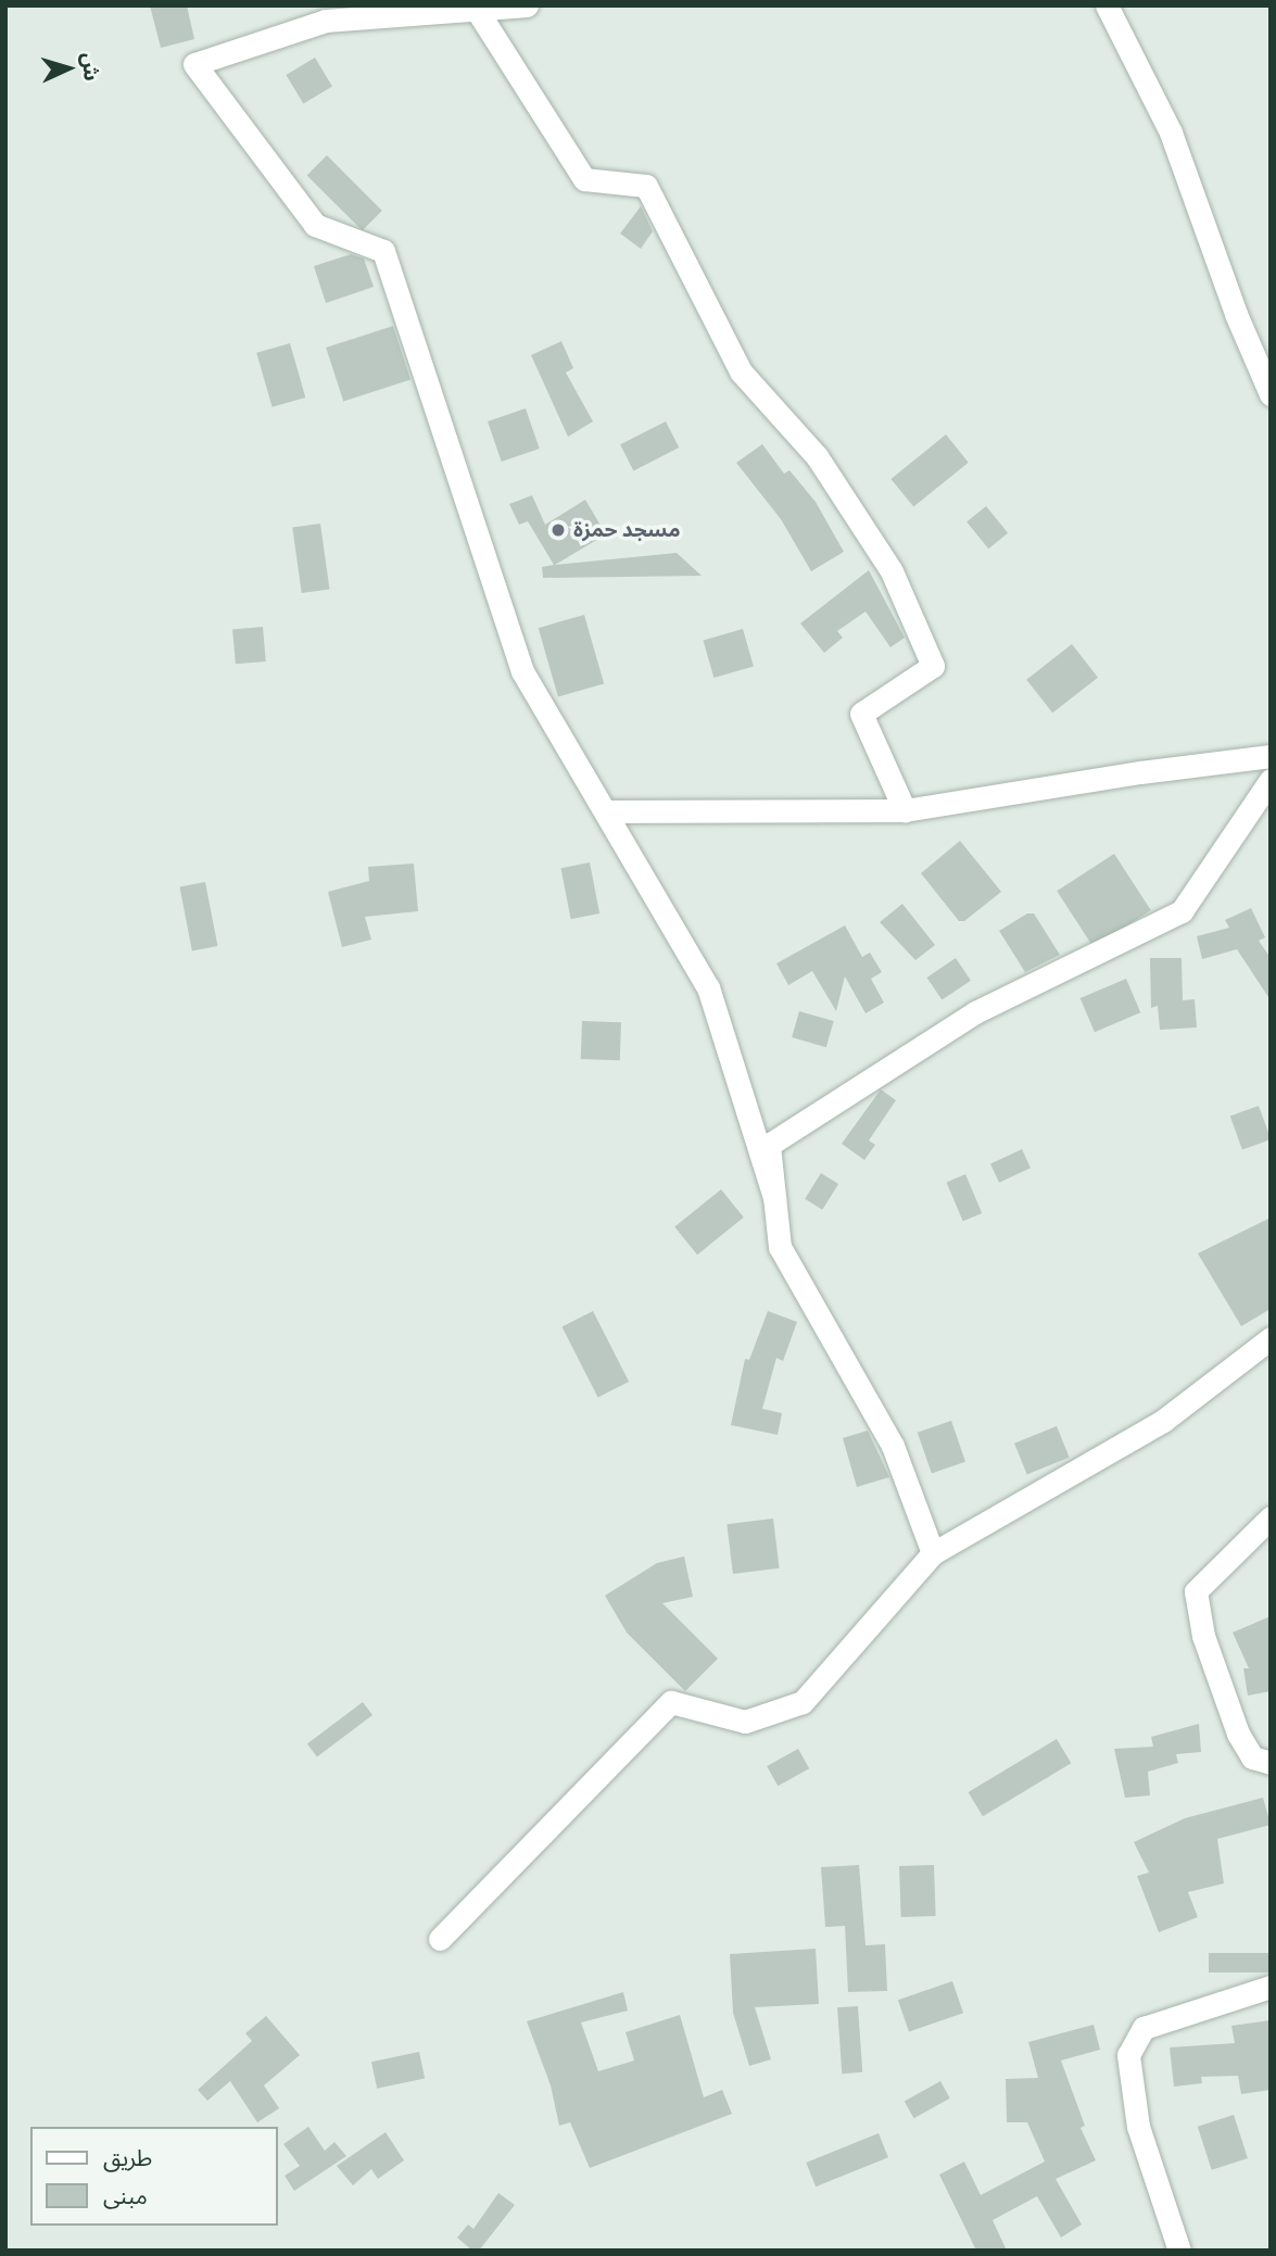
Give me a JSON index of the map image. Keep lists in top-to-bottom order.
{
  "places": ["مسجد حمزة"],
  "legend": ["طريق", "مبنى"],
  "north": "right"
}
